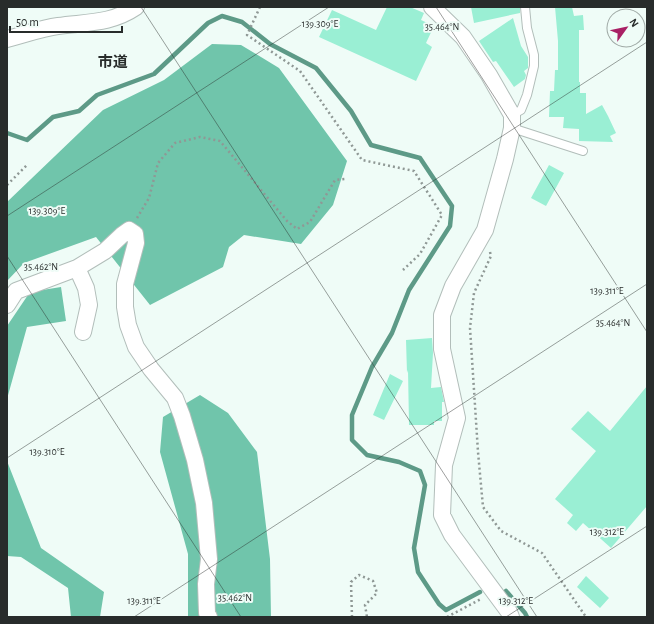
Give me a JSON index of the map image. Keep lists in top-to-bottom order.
{
  "districts": ["市道"],
  "scale_bar": "50 m",
  "north": "top right",
  "coordinates": [
    "139.309°E",
    "35.464°N",
    "35.462°N",
    "139.311°E",
    "139.310°E",
    "139.312°E"
  ]
}
